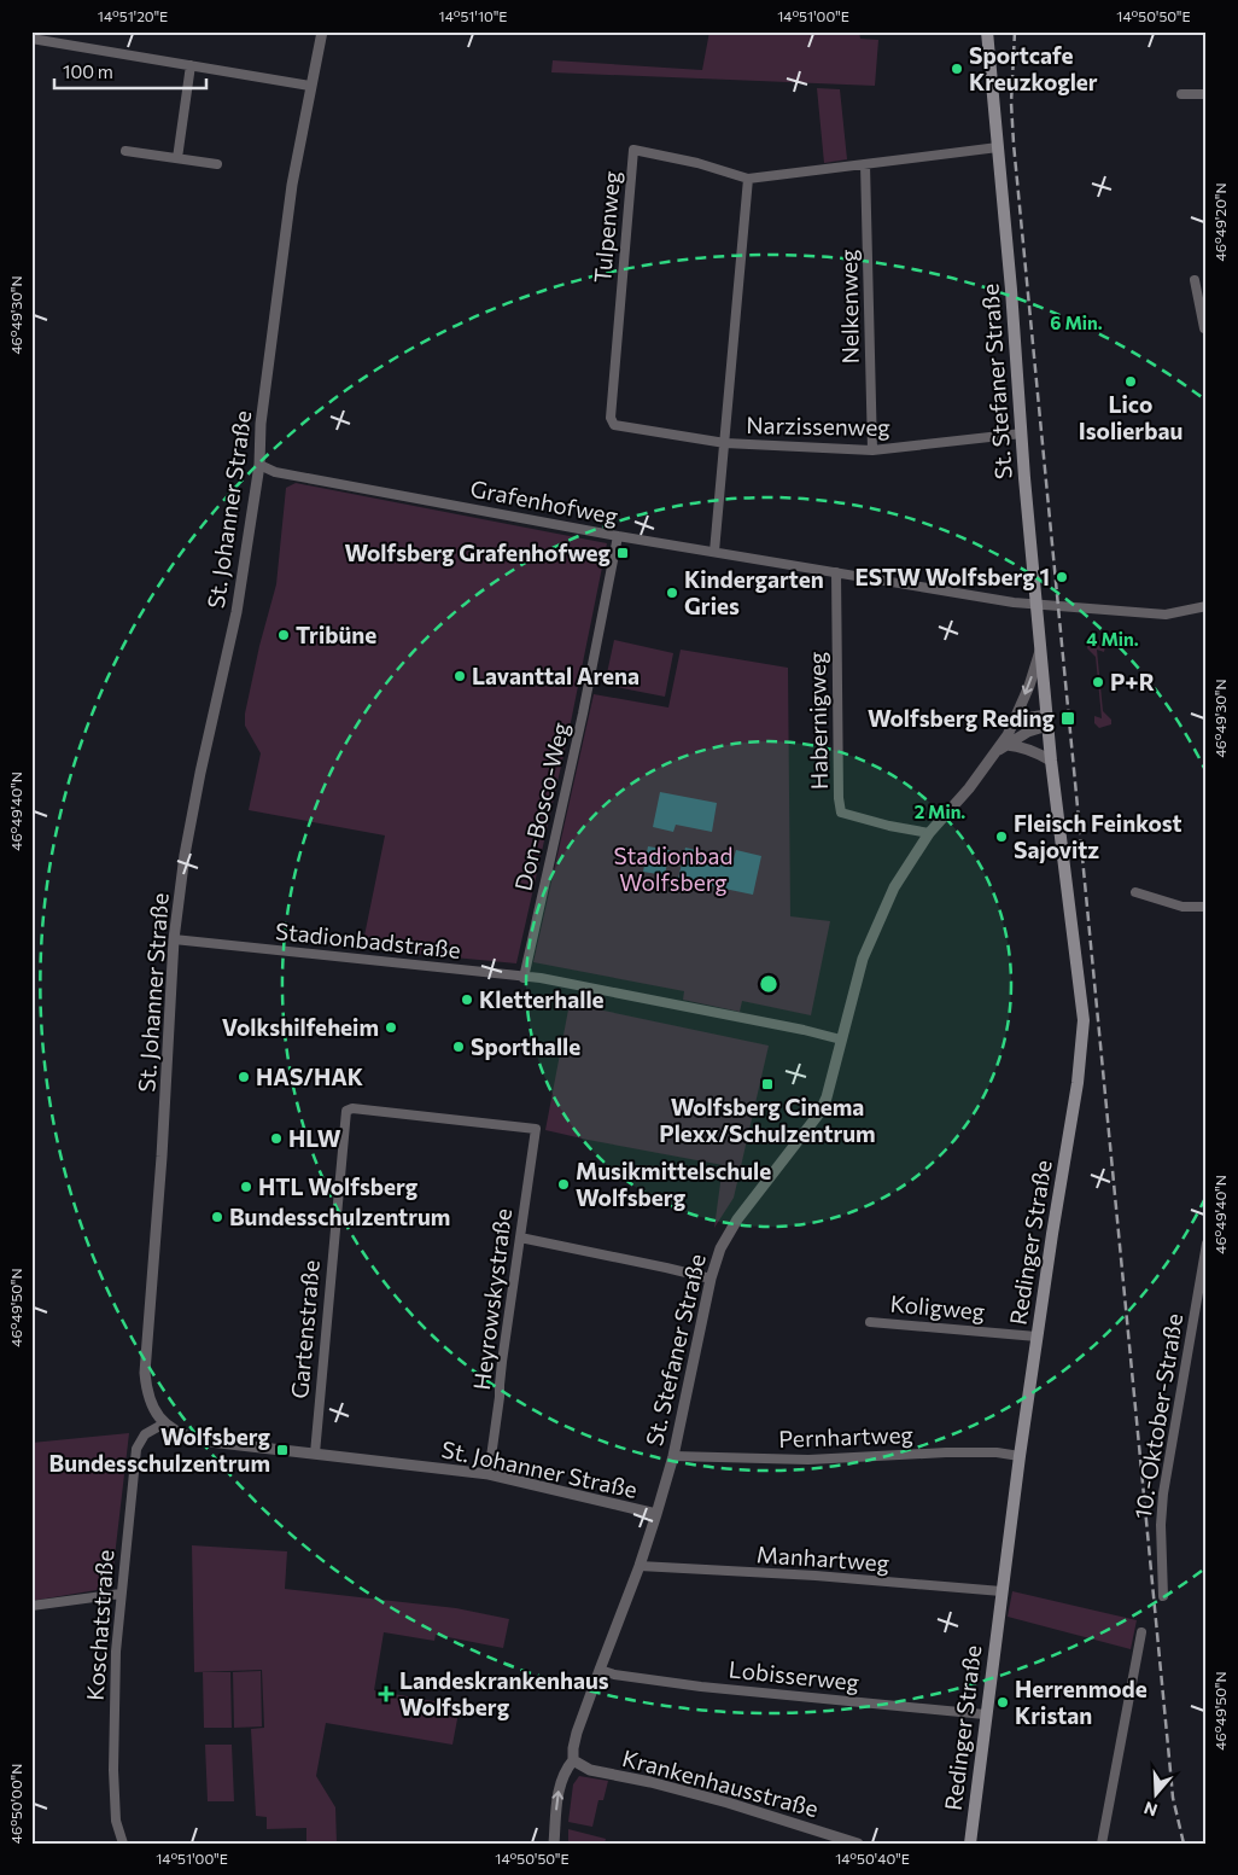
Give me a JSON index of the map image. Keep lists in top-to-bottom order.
{
  "streets": {
    "main road": ["St. Stefaner Straße", "Redinger Straße"],
    "street": [
      "Tulpenweg",
      "Nelkenweg",
      "Narzissenweg",
      "Grafenhofweg",
      "St. Johanner Straße",
      "Habernigweg",
      "Don-Bosco-Weg",
      "Stadionbadstraße",
      "Heyrowskystraße",
      "Koligweg",
      "Gartenstraße",
      "10.-Oktober-Straße",
      "Pernhartweg",
      "Manhartweg",
      "Koschatstraße",
      "Lobisserweg",
      "Krankenhausstraße"
    ]
  },
  "crossings": [
    ["Tulpenweg", "Nelkenweg"],
    ["Tulpenweg", "St. Stefaner Straße"],
    ["Tulpenweg", "Narzissenweg"],
    ["Nelkenweg", "Narzissenweg"],
    ["St. Stefaner Straße", "Narzissenweg"],
    ["St. Stefaner Straße", "Grafenhofweg"],
    ["St. Stefaner Straße", "St. Johanner Straße"],
    ["St. Stefaner Straße", "Habernigweg"],
    ["St. Stefaner Straße", "Stadionbadstraße"],
    ["St. Stefaner Straße", "Redinger Straße"],
    ["St. Stefaner Straße", "Pernhartweg"],
    ["St. Stefaner Straße", "Manhartweg"],
    ["St. Stefaner Straße", "Lobisserweg"],
    ["St. Stefaner Straße", "Krankenhausstraße"],
    ["Grafenhofweg", "St. Johanner Straße"],
    ["Grafenhofweg", "Habernigweg"],
    ["Grafenhofweg", "Don-Bosco-Weg"],
    ["St. Johanner Straße", "Stadionbadstraße"],
    ["St. Johanner Straße", "Heyrowskystraße"],
    ["St. Johanner Straße", "Gartenstraße"],
    ["St. Johanner Straße", "Koschatstraße"],
    ["Don-Bosco-Weg", "Stadionbadstraße"],
    ["Redinger Straße", "Koligweg"],
    ["Redinger Straße", "Pernhartweg"],
    ["Redinger Straße", "Manhartweg"],
    ["Redinger Straße", "Lobisserweg"],
    ["Heyrowskystraße", "Gartenstraße"]
  ],
  "parks": ["Stadionbad Wolfsberg"],
  "places": {
    "other": [
      "Sportcafe Kreuzkogler",
      "Lico Isolierbau",
      "ESTW Wolfsberg 1",
      "Kindergarten Gries",
      "Tribüne",
      "Lavanttal Arena",
      "P+R",
      "Fleisch Feinkost Sajovitz",
      "Kletterhalle",
      "Volkshilfeheim",
      "Sporthalle",
      "HAS/HAK",
      "HLW",
      "Musikmittelschule Wolfsberg",
      "HTL Wolfsberg",
      "Bundesschulzentrum",
      "Herrenmode Kristan"
    ],
    "transit": [
      "Wolfsberg Grafenhofweg",
      "Wolfsberg Reding",
      "Wolfsberg Cinema Plexx/Schulzentrum",
      "Wolfsberg Bundesschulzentrum"
    ],
    "health": ["Landeskrankenhaus Wolfsberg"]
  },
  "scale_bar": "100 m",
  "north": "bottom",
  "coordinates": [
    "14°51'20\"E",
    "14°51'10\"E",
    "14°51'00\"E",
    "14°50'50\"E",
    "46°49'20\"N",
    "46°49'30\"N",
    "46°49'40\"N",
    "46°49'50\"N",
    "46°50'00\"N",
    "14°50'40\"E"
  ],
  "rings": ["6 Min.", "4 Min.", "2 Min."]
}
